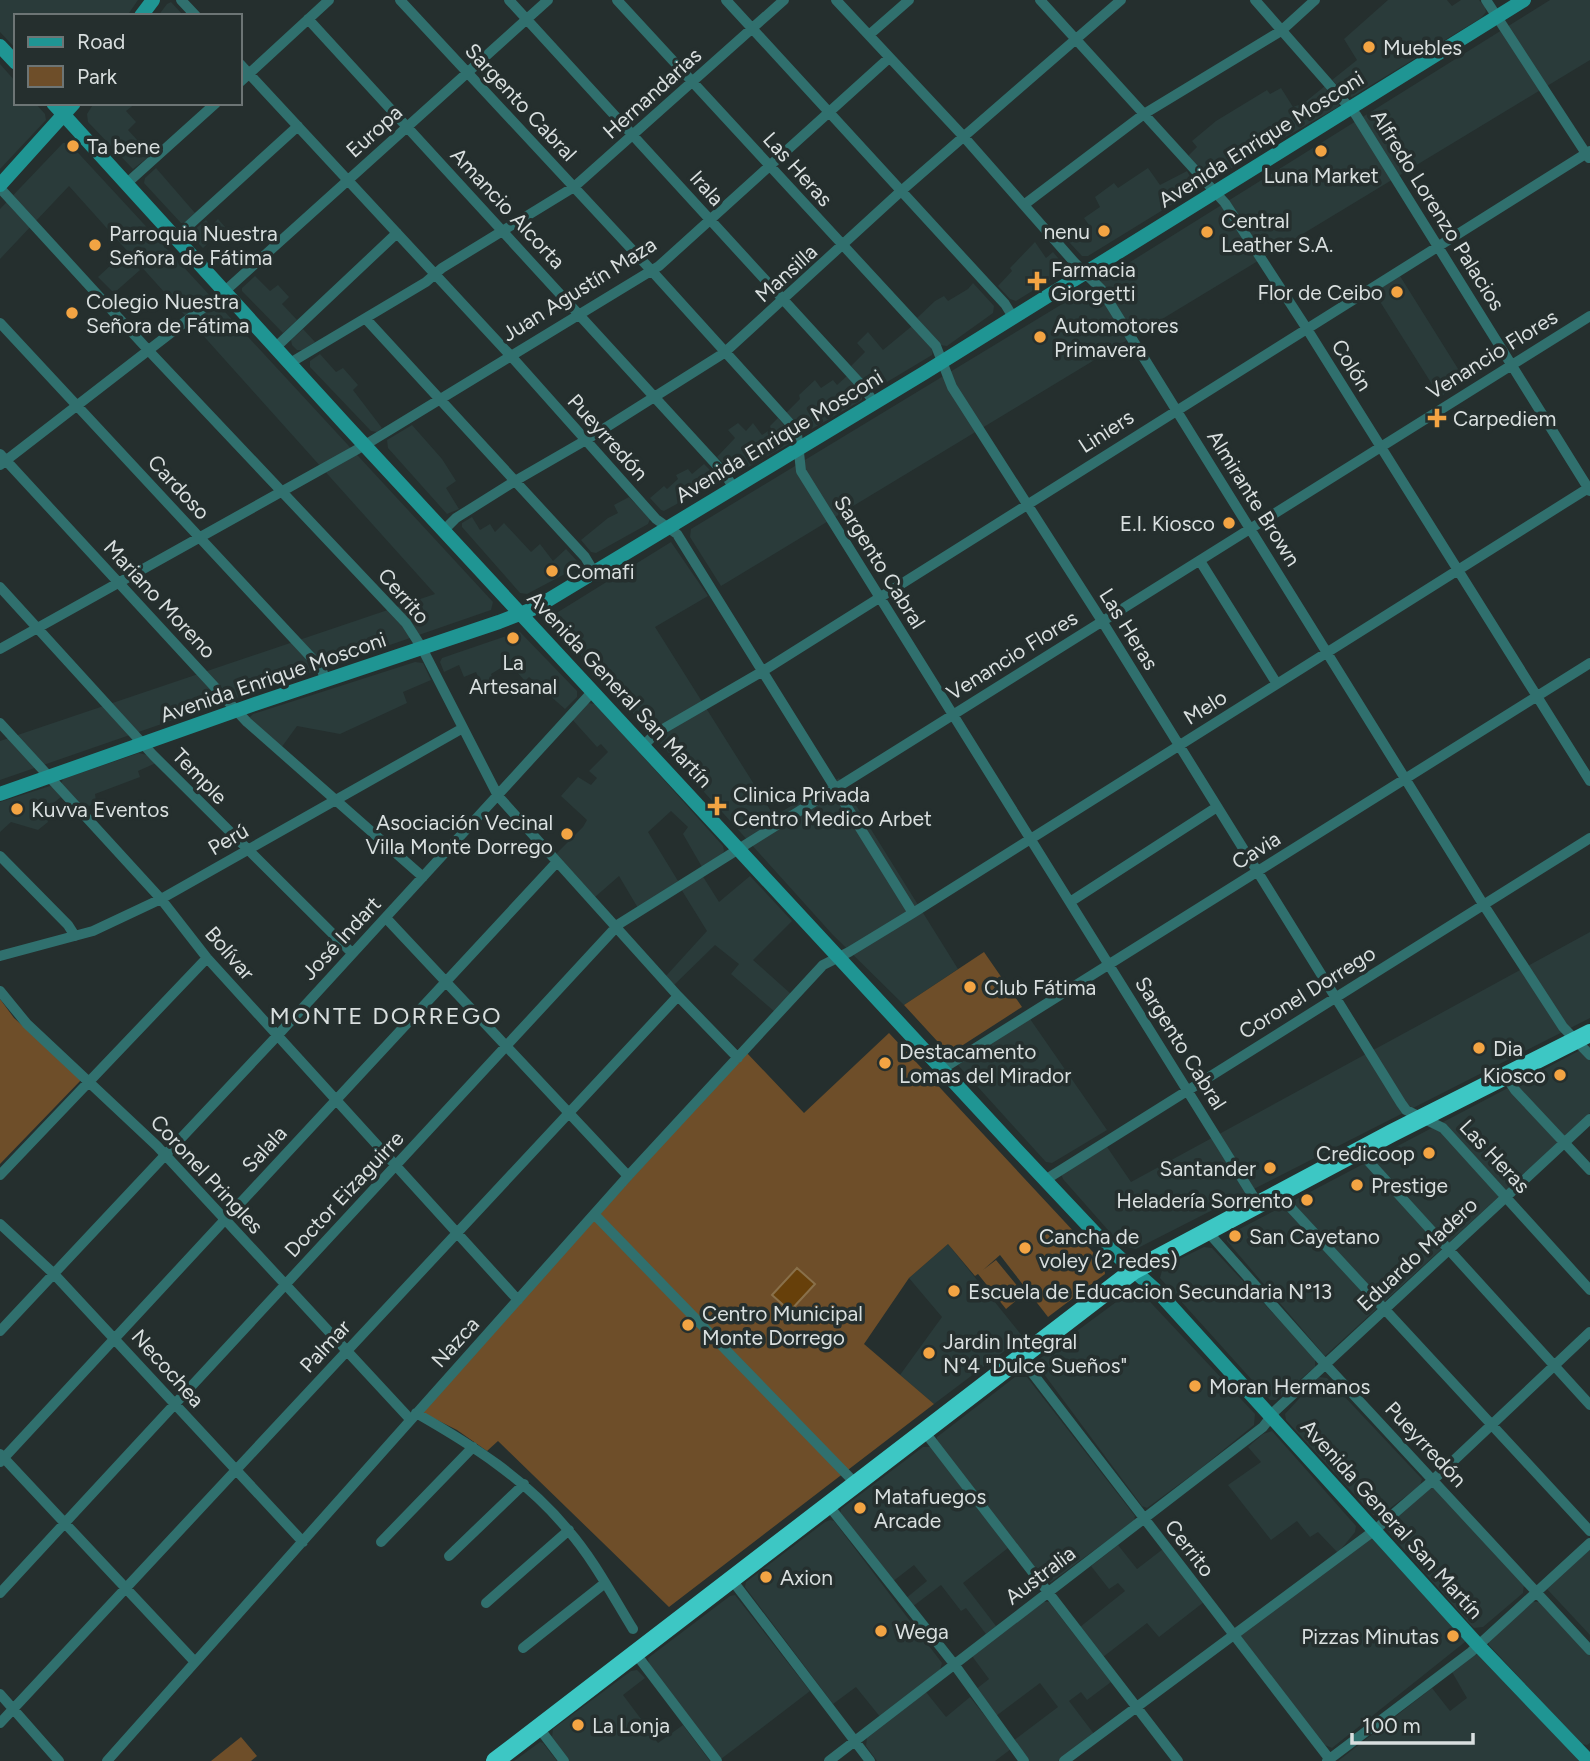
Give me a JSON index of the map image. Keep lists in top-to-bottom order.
{
  "streets": {
    "main road": ["Avenida Enrique Mosconi", "Avenida General San Martín"],
    "street": [
      "Hernandarias",
      "Sargento Cabral",
      "Europa",
      "Las Heras",
      "Irala",
      "Amancio Alcorta",
      "Alfredo Lorenzo Palacios",
      "Mansilla",
      "Juan Agustín Maza",
      "Venancio Flores",
      "Colón",
      "Liniers",
      "Pueyrredón",
      "Cardoso",
      "Almirante Brown",
      "Cerrito",
      "Mariano Moreno",
      "Melo",
      "Temple",
      "Perú",
      "Cavia",
      "José Indart",
      "Bolívar",
      "Coronel Dorrego",
      "Salala",
      "Coronel Pringles",
      "Doctor Eizaguirre",
      "Eduardo Madero",
      "Nazca",
      "Palmar",
      "Necochea",
      "Australia"
    ]
  },
  "crossings": [
    ["Hernandarias", "Sargento Cabral"],
    ["Hernandarias", "Las Heras"],
    ["Hernandarias", "Irala"],
    ["Hernandarias", "Amancio Alcorta"],
    ["Hernandarias", "Pueyrredón"],
    ["Hernandarias", "Avenida General San Martín"],
    ["Sargento Cabral", "Europa"],
    ["Sargento Cabral", "Avenida Enrique Mosconi"],
    ["Sargento Cabral", "Mansilla"],
    ["Sargento Cabral", "Juan Agustín Maza"],
    ["Sargento Cabral", "Venancio Flores"],
    ["Sargento Cabral", "Liniers"],
    ["Sargento Cabral", "Melo"],
    ["Sargento Cabral", "Cavia"],
    ["Sargento Cabral", "Coronel Dorrego"],
    ["Europa", "Irala"],
    ["Europa", "Amancio Alcorta"],
    ["Europa", "Pueyrredón"],
    ["Europa", "Cardoso"],
    ["Europa", "Cerrito"],
    ["Europa", "Mariano Moreno"],
    ["Europa", "Avenida General San Martín"],
    ["Avenida Enrique Mosconi", "Las Heras"],
    ["Avenida Enrique Mosconi", "Irala"],
    ["Avenida Enrique Mosconi", "Amancio Alcorta"],
    ["Avenida Enrique Mosconi", "Alfredo Lorenzo Palacios"],
    ["Avenida Enrique Mosconi", "Colón"],
    ["Avenida Enrique Mosconi", "Pueyrredón"],
    ["Avenida Enrique Mosconi", "Cardoso"],
    ["Avenida Enrique Mosconi", "Almirante Brown"],
    ["Avenida Enrique Mosconi", "Cerrito"],
    ["Avenida Enrique Mosconi", "Mariano Moreno"],
    ["Avenida Enrique Mosconi", "Avenida General San Martín"],
    ["Avenida Enrique Mosconi", "Temple"],
    ["Avenida Enrique Mosconi", "Bolívar"],
    ["Las Heras", "Mansilla"],
    ["Las Heras", "Juan Agustín Maza"],
    ["Las Heras", "Venancio Flores"],
    ["Las Heras", "Liniers"],
    ["Las Heras", "Melo"],
    ["Las Heras", "Cavia"],
    ["Las Heras", "Coronel Dorrego"],
    ["Las Heras", "Eduardo Madero"],
    ["Irala", "Mansilla"],
    ["Irala", "Juan Agustín Maza"],
    ["Amancio Alcorta", "Mansilla"],
    ["Amancio Alcorta", "Juan Agustín Maza"],
    ["Alfredo Lorenzo Palacios", "Venancio Flores"],
    ["Alfredo Lorenzo Palacios", "Liniers"],
    ["Alfredo Lorenzo Palacios", "Melo"],
    ["Mansilla", "Colón"],
    ["Mansilla", "Pueyrredón"],
    ["Mansilla", "Almirante Brown"],
    ["Mansilla", "Avenida General San Martín"],
    ["Juan Agustín Maza", "Pueyrredón"],
    ["Juan Agustín Maza", "Cardoso"],
    ["Juan Agustín Maza", "Almirante Brown"],
    ["Juan Agustín Maza", "Cerrito"],
    ["Juan Agustín Maza", "Mariano Moreno"],
    ["Juan Agustín Maza", "Avenida General San Martín"],
    ["Juan Agustín Maza", "Temple"],
    ["Venancio Flores", "Colón"],
    ["Venancio Flores", "Pueyrredón"],
    ["Venancio Flores", "Almirante Brown"],
    ["Venancio Flores", "Avenida General San Martín"],
    ["Venancio Flores", "Doctor Eizaguirre"],
    ["Colón", "Liniers"],
    ["Colón", "Melo"],
    ["Colón", "Cavia"],
    ["Liniers", "Pueyrredón"],
    ["Liniers", "Almirante Brown"],
    ["Liniers", "Avenida General San Martín"],
    ["Pueyrredón", "Melo"],
    ["Pueyrredón", "Eduardo Madero"],
    ["Almirante Brown", "Melo"],
    ["Almirante Brown", "Cavia"],
    ["Almirante Brown", "Coronel Dorrego"],
    ["Cerrito", "Perú"],
    ["Cerrito", "José Indart"],
    ["Cerrito", "Salala"],
    ["Cerrito", "Doctor Eizaguirre"],
    ["Cerrito", "Nazca"],
    ["Cerrito", "Palmar"],
    ["Cerrito", "Australia"],
    ["Mariano Moreno", "Perú"],
    ["Mariano Moreno", "José Indart"],
    ["Avenida General San Martín", "Melo"],
    ["Avenida General San Martín", "Cavia"],
    ["Avenida General San Martín", "José Indart"],
    ["Avenida General San Martín", "Coronel Dorrego"],
    ["Avenida General San Martín", "Doctor Eizaguirre"],
    ["Avenida General San Martín", "Eduardo Madero"],
    ["Avenida General San Martín", "Nazca"],
    ["Avenida General San Martín", "Australia"],
    ["Melo", "Nazca"],
    ["Temple", "Perú"],
    ["Temple", "José Indart"],
    ["Perú", "Bolívar"],
    ["José Indart", "Bolívar"],
    ["José Indart", "Coronel Pringles"],
    ["José Indart", "Necochea"],
    ["Bolívar", "Salala"],
    ["Bolívar", "Doctor Eizaguirre"],
    ["Bolívar", "Nazca"],
    ["Bolívar", "Palmar"],
    ["Salala", "Coronel Pringles"],
    ["Salala", "Necochea"],
    ["Coronel Pringles", "Doctor Eizaguirre"],
    ["Coronel Pringles", "Nazca"],
    ["Coronel Pringles", "Palmar"],
    ["Doctor Eizaguirre", "Necochea"],
    ["Eduardo Madero", "Australia"],
    ["Nazca", "Necochea"],
    ["Palmar", "Necochea"]
  ],
  "districts": ["MONTE DORREGO"],
  "places": {
    "other": [
      "Muebles",
      "Ta bene",
      "Luna Market",
      "nenu",
      "Central Leather S.A.",
      "Parroquia Nuestra Señora de Fátima",
      "Flor de Ceibo",
      "Colegio Nuestra Señora de Fátima",
      "Automotores Primavera",
      "E.I. Kiosco",
      "Comafi",
      "La Artesanal",
      "Kuvva Eventos",
      "Asociación Vecinal Villa Monte Dorrego",
      "Club Fátima",
      "Dia",
      "Destacamento Lomas del Mirador",
      "Kiosco",
      "Credicoop",
      "Santander",
      "Prestige",
      "Heladería Sorrento",
      "San Cayetano",
      "Cancha de voley (2 redes)",
      "Escuela de Educacion Secundaria N°13",
      "Centro Municipal Monte Dorrego",
      "Jardin Integral N°4 \"Dulce Sueños\"",
      "Moran Hermanos",
      "Matafuegos Arcade",
      "Axion",
      "Wega",
      "Pizzas Minutas",
      "La Lonja"
    ],
    "health": ["Farmacia Giorgetti", "Carpediem", "Clinica Privada Centro Medico Arbet"]
  },
  "legend": ["Road", "Park"],
  "scale_bar": "100 m"
}
